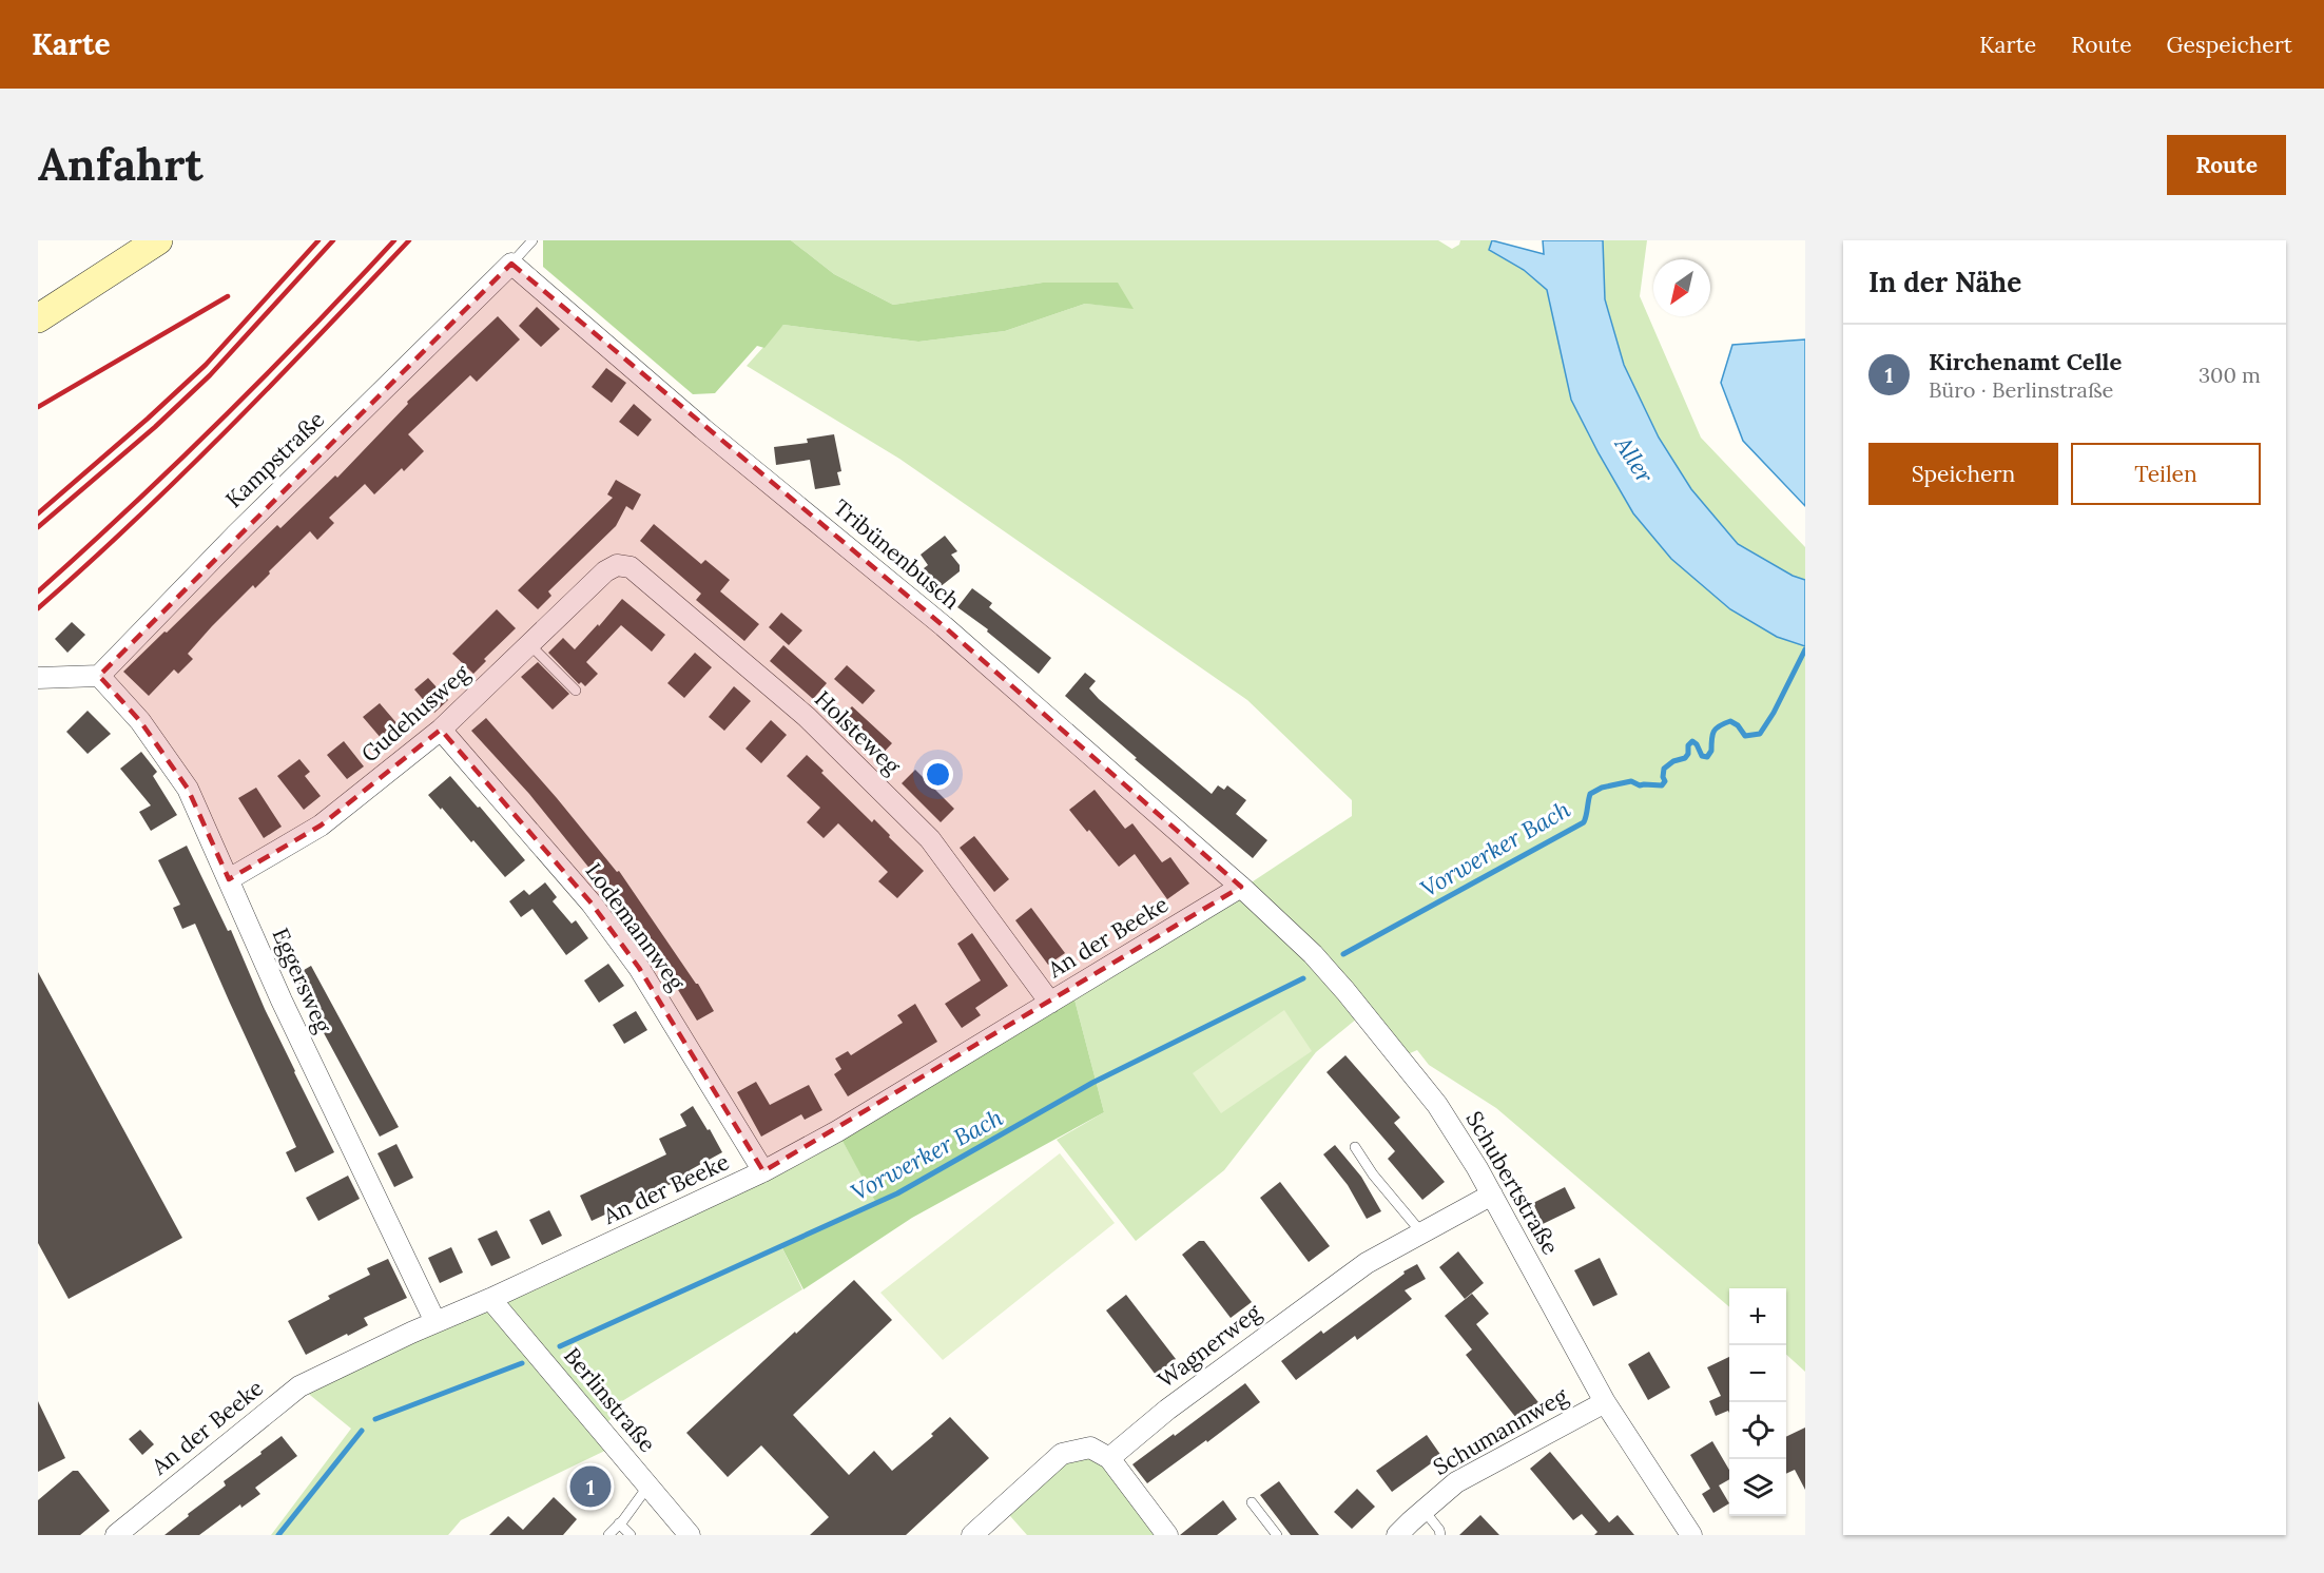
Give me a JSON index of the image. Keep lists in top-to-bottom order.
{
  "streets": {
    "street": [
      "Kampstraße",
      "Tribünenbusch",
      "Gudehusweg",
      "Holsteweg",
      "Lodemannweg",
      "An der Beeke",
      "Eggersweg",
      "Schubertstraße",
      "Wagnerweg",
      "Berlinstraße",
      "Schumannweg"
    ]
  },
  "crossings": [
    ["Kampstraße", "Tribünenbusch"],
    ["Kampstraße", "Eggersweg"],
    ["Tribünenbusch", "An der Beeke"],
    ["Tribünenbusch", "Schubertstraße"],
    ["Gudehusweg", "Holsteweg"],
    ["Gudehusweg", "Lodemannweg"],
    ["Gudehusweg", "Eggersweg"],
    ["Holsteweg", "An der Beeke"],
    ["Lodemannweg", "An der Beeke"],
    ["An der Beeke", "Eggersweg"],
    ["An der Beeke", "Schubertstraße"],
    ["An der Beeke", "Berlinstraße"],
    ["Schubertstraße", "Wagnerweg"],
    ["Schubertstraße", "Schumannweg"]
  ],
  "water": ["Aller", "Vorwerker Bach"],
  "north": "bottom left",
  "page": {
    "header": "Karte",
    "nav": ["Karte", "Route", "Gespeichert"],
    "buttons": [
      "Route",
      ["Speichern", "Teilen"]
    ],
    "title": "Anfahrt",
    "heading": "In der Nähe",
    "list": [
      {
        "mark": "1",
        "name": "Kirchenamt Celle",
        "note": "Büro · Berlinstraße",
        "value": "300 m"
      }
    ],
    "map_buttons": ["+", "−"],
    "pins": "1"
  }
}
